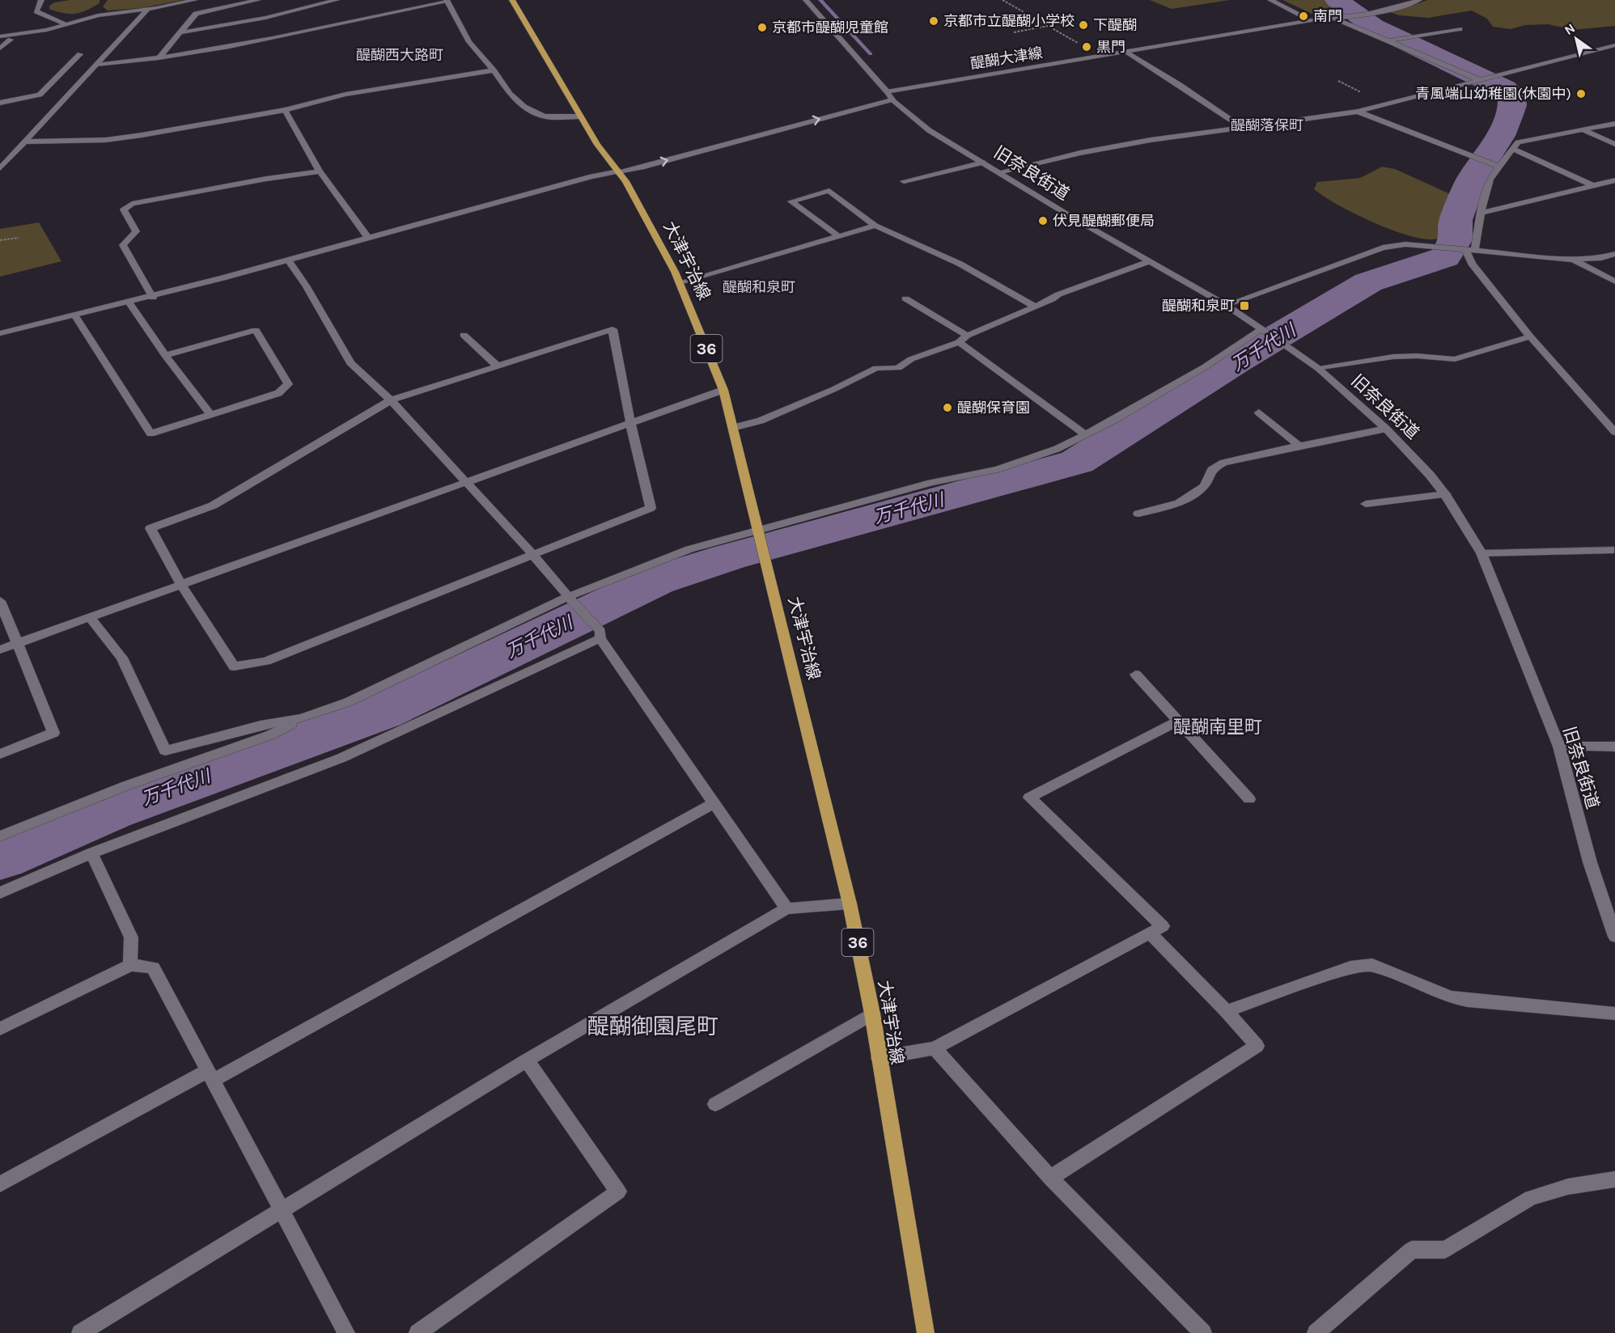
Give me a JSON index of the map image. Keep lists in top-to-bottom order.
{
  "streets": {
    "main road": ["大津宇治線", "36"],
    "street": ["醍醐大津線", "旧奈良街道"]
  },
  "districts": [
    "醍醐西大路町",
    "醍醐落保町",
    "醍醐和泉町",
    "醍醐南里町",
    "醍醐御園尾町"
  ],
  "water": ["万千代川"],
  "places": {
    "other": [
      "南門",
      "京都市立醍醐小学校",
      "下醍醐",
      "京都市醍醐児童館",
      "黒門",
      "青風端山幼稚園(休園中)",
      "伏見醍醐郵便局",
      "醍醐保育園"
    ],
    "transit": ["醍醐和泉町"]
  },
  "north": "top left"
}
